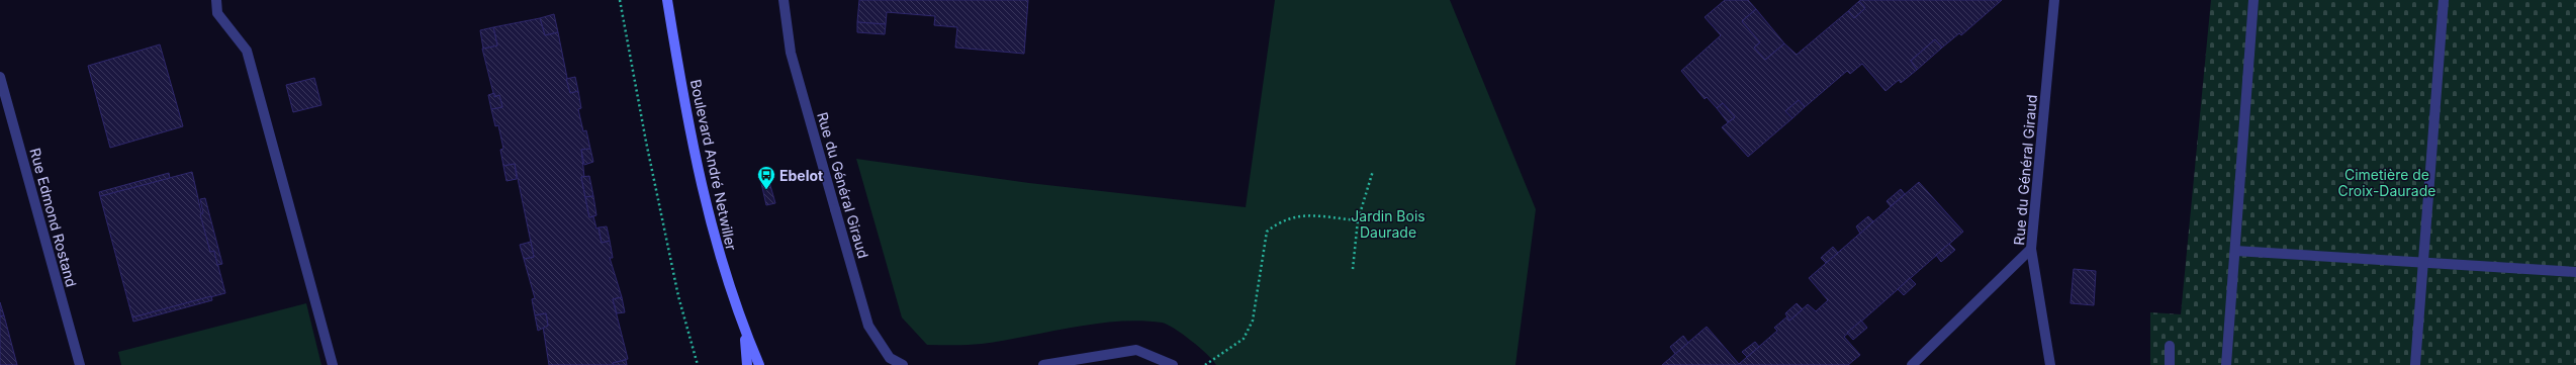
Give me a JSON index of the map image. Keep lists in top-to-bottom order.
{
  "streets": {
    "main road": ["Boulevard André Netwiller"],
    "street": ["Rue du Général Giraud", "Rue Edmond Rostand"]
  },
  "parks": ["Cimetière de Croix-Daurade", "Jardin Bois Daurade"],
  "places": {
    "bus stop": ["Ebelot"]
  }
}
